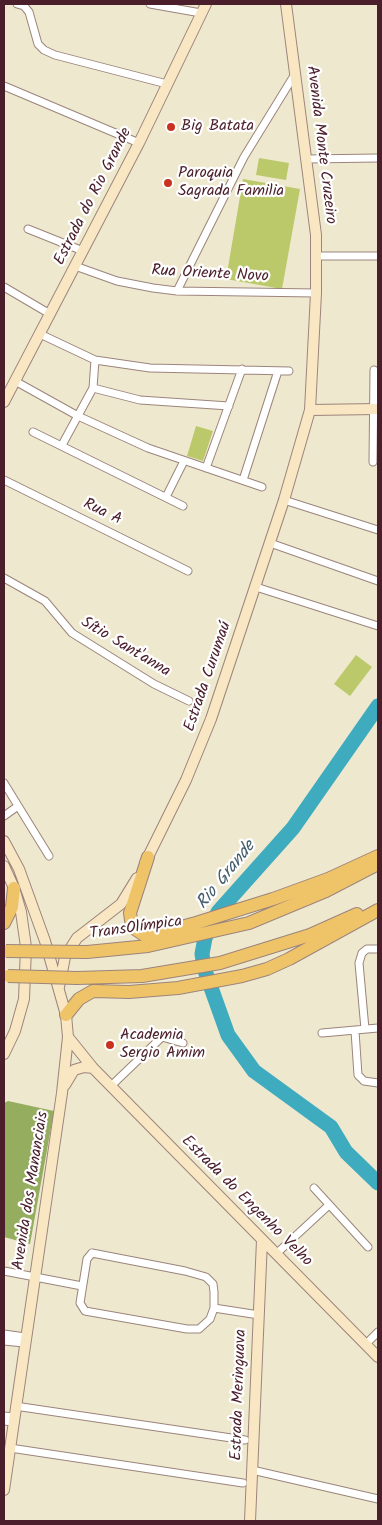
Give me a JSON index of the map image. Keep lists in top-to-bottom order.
{
  "streets": {
    "highway": ["TransOlímpica"],
    "street": [
      "Avenida Monte Cruzeiro",
      "Estrada do Rio Grande",
      "Rua Oriente Novo",
      "Rua A",
      "Sítio Sant'anna",
      "Estrada Curumaú",
      "Avenida dos Mananciais",
      "Estrada do Engenho Velho",
      "Estrada Meringuava"
    ]
  },
  "crossings": [
    ["Avenida Monte Cruzeiro", "Rua Oriente Novo"],
    ["Avenida Monte Cruzeiro", "Estrada Curumaú"],
    ["Estrada do Rio Grande", "Rua Oriente Novo"],
    ["Avenida dos Mananciais", "Estrada do Engenho Velho"],
    ["Estrada do Engenho Velho", "Estrada Meringuava"]
  ],
  "water": ["Rio Grande"],
  "places": ["Big Batata", "Paroquia Sagrada Familia", "Academia Sergio Amim"]
}
